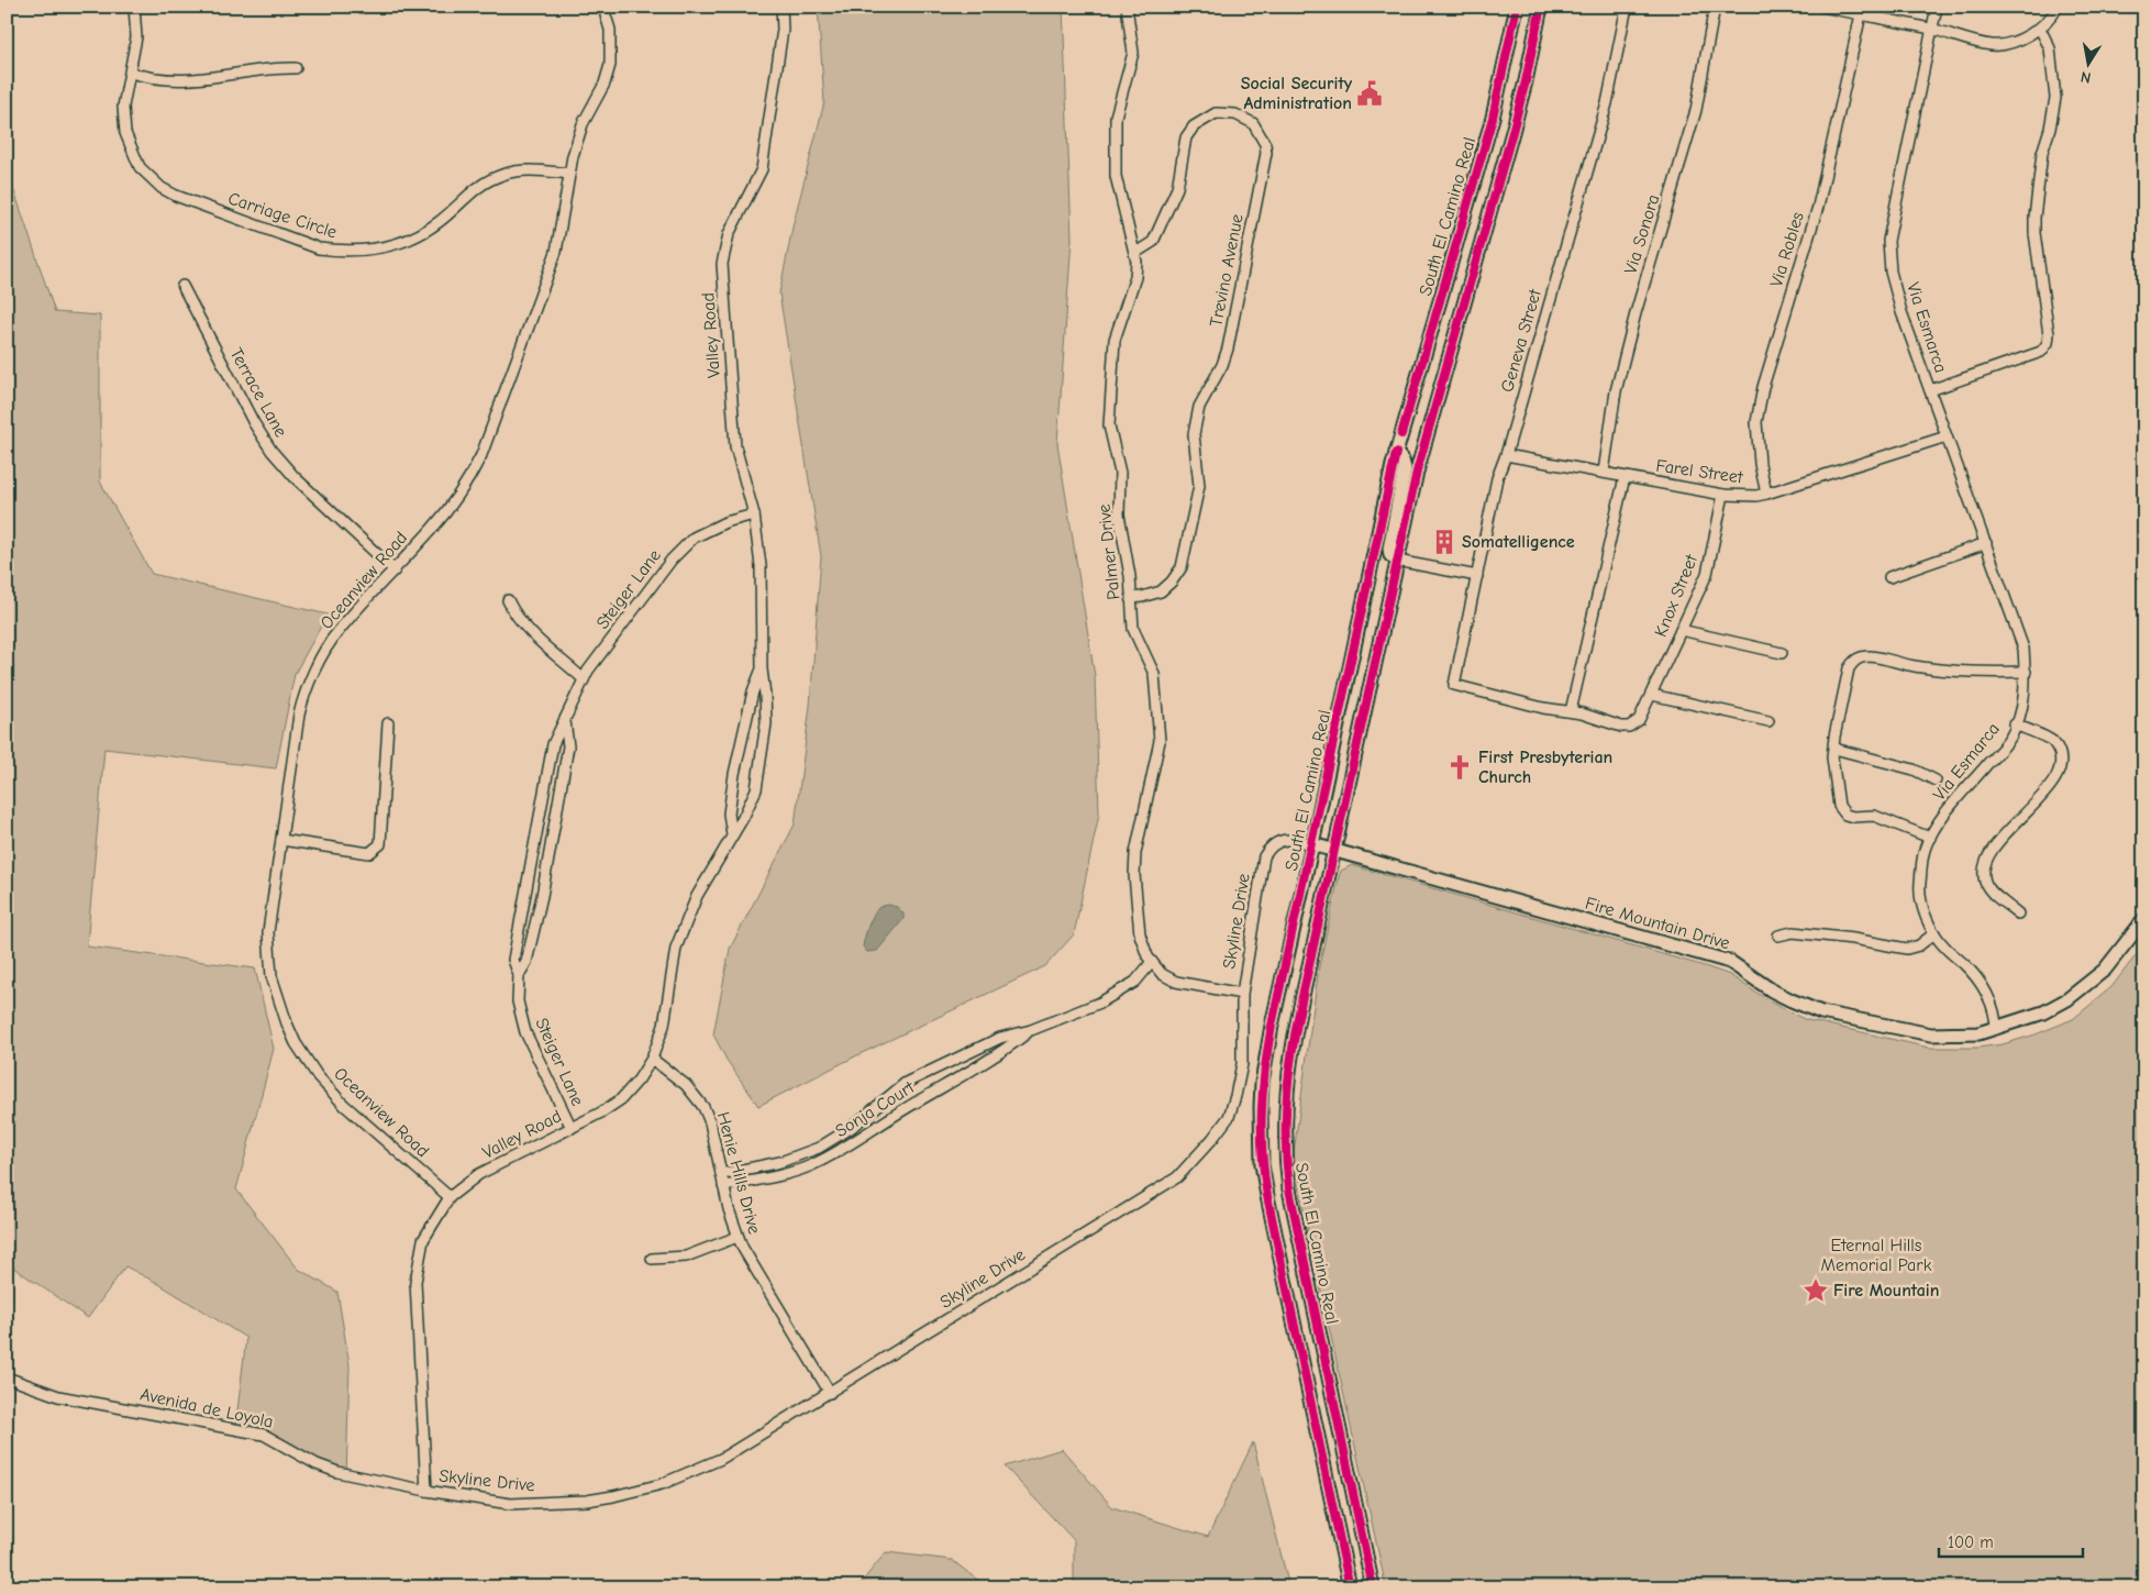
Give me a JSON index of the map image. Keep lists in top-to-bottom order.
{
  "streets": {
    "main road": ["South El Camino Real", "Fire Mountain Drive"],
    "street": [
      "Carriage Circle",
      "Via Sonora",
      "Via Robles",
      "Trevino Avenue",
      "Via Esmarca",
      "Valley Road",
      "Geneva Street",
      "Terrace Lane",
      "Farel Street",
      "Palmer Drive",
      "Oceanview Road",
      "Steiger Lane",
      "Knox Street",
      "Skyline Drive",
      "Sonja Court",
      "Henie Hills Drive",
      "Avenida de Loyola"
    ]
  },
  "crossings": [
    ["Carriage Circle", "Oceanview Road"],
    ["South El Camino Real", "Skyline Drive"],
    ["South El Camino Real", "Fire Mountain Drive"],
    ["Via Sonora", "Farel Street"],
    ["Via Robles", "Farel Street"],
    ["Trevino Avenue", "Palmer Drive"],
    ["Via Esmarca", "Farel Street"],
    ["Via Esmarca", "Fire Mountain Drive"],
    ["Valley Road", "Oceanview Road"],
    ["Valley Road", "Steiger Lane"],
    ["Valley Road", "Skyline Drive"],
    ["Valley Road", "Henie Hills Drive"],
    ["Valley Road", "Avenida de Loyola"],
    ["Geneva Street", "Farel Street"],
    ["Geneva Street", "Knox Street"],
    ["Terrace Lane", "Oceanview Road"],
    ["Farel Street", "Knox Street"],
    ["Palmer Drive", "Skyline Drive"],
    ["Palmer Drive", "Sonja Court"],
    ["Skyline Drive", "Fire Mountain Drive"],
    ["Skyline Drive", "Henie Hills Drive"],
    ["Skyline Drive", "Avenida de Loyola"],
    ["Sonja Court", "Henie Hills Drive"]
  ],
  "parks": ["Eternal Hills Memorial Park"],
  "places": {
    "public building": ["Social Security Administration"],
    "building": ["Somatelligence"],
    "church": ["First Presbyterian Church"],
    "place": ["Fire Mountain"]
  },
  "scale_bar": "100 m",
  "north": "bottom"
}
